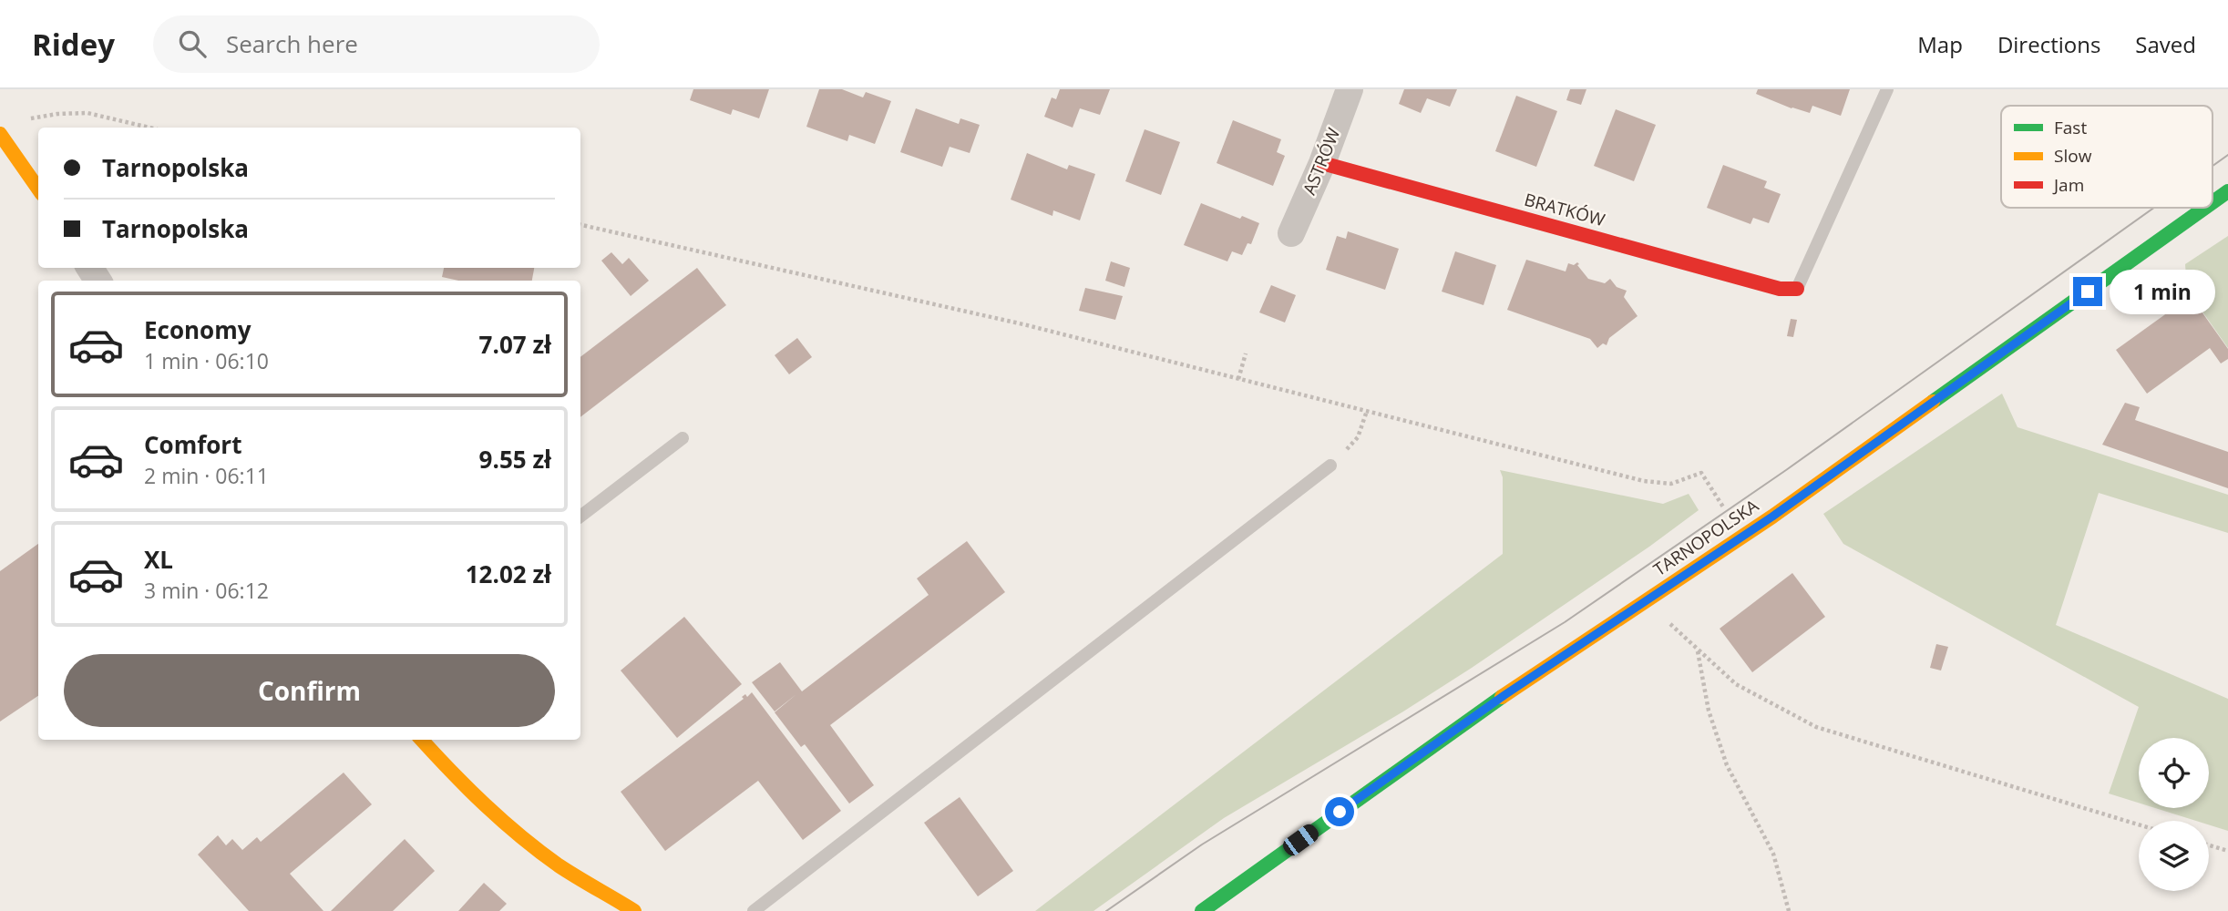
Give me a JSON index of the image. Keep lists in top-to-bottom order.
{
  "streets": {
    "main road": ["BRATKÓW", "TARNOPOLSKA"],
    "street": ["ASTRÓW"]
  },
  "crossings": [
    ["ASTRÓW", "BRATKÓW"]
  ],
  "legend": ["Fast", "Slow", "Jam"],
  "page": {
    "header": "Ridey",
    "search": "Search here",
    "nav": ["Map", "Directions", "Saved"],
    "banner": ["Tarnopolska", "Tarnopolska"],
    "bubble": "1 min",
    "list": [
      {
        "name": "Economy",
        "note": "1 min · 06:10",
        "value": "7.07 zł"
      },
      {
        "name": "Comfort",
        "note": "2 min · 06:11",
        "value": "9.55 zł"
      },
      {
        "name": "XL",
        "note": "3 min · 06:12",
        "value": "12.02 zł"
      }
    ],
    "buttons": "Confirm"
  }
}
